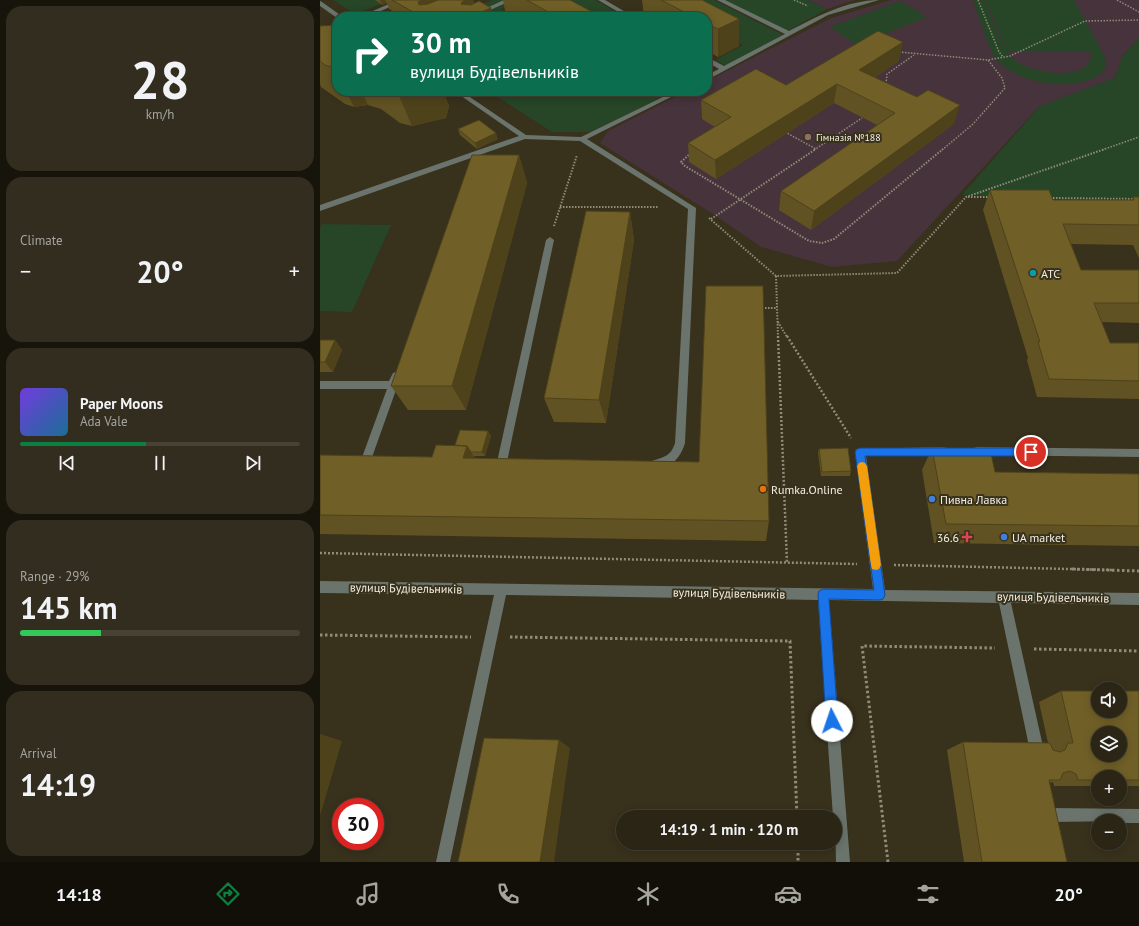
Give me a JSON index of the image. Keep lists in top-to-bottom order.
{
  "streets": {
    "street": ["вулиця Будівельників"]
  },
  "places": {
    "other": [
      "Гімназія №188",
      "АТС",
      "Rumka.Online",
      "Пивна Лавка",
      "UA market"
    ],
    "health": ["36.6"]
  },
  "page": {
    "tile": [
      ["28", "km/h"],
      "Climate",
      ["Range · 29%", "145 km"],
      ["Arrival", "14:19"]
    ],
    "turn": ["30 m", "вулиця Будівельників"],
    "heat": ["−", "20°", "+"],
    "song": ["Paper Moons", "Ada Vale"],
    "map_buttons": ["+", "−"],
    "limit": "30",
    "trip": "14:19 · 1 min · 120 m",
    "tabs": ["14:18", "20°"]
  }
}
